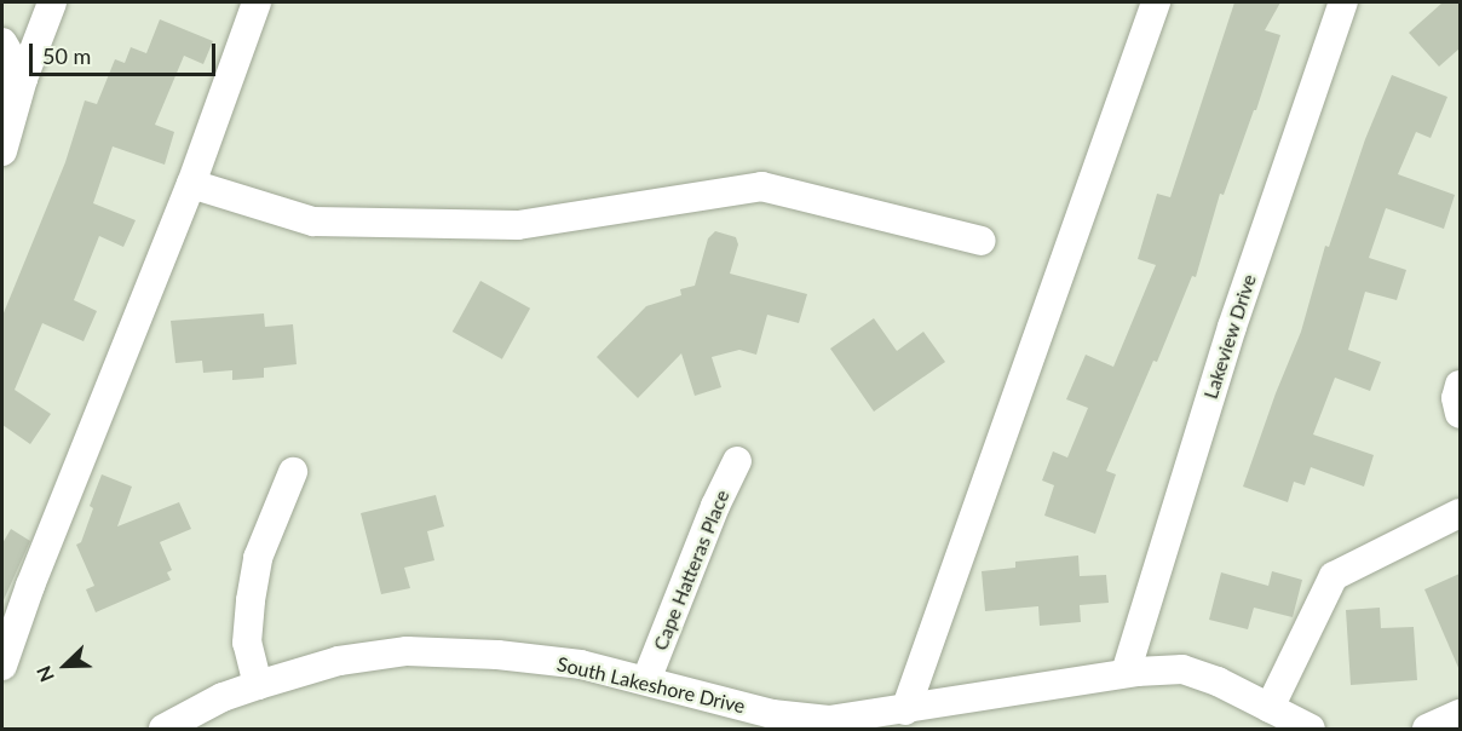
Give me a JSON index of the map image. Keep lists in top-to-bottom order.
{
  "streets": {
    "street": ["Lakeview Drive", "Cape Hatteras Place", "South Lakeshore Drive"]
  },
  "crossings": [
    ["Lakeview Drive", "South Lakeshore Drive"],
    ["Cape Hatteras Place", "South Lakeshore Drive"]
  ],
  "scale_bar": "50 m",
  "north": "bottom left"
}
